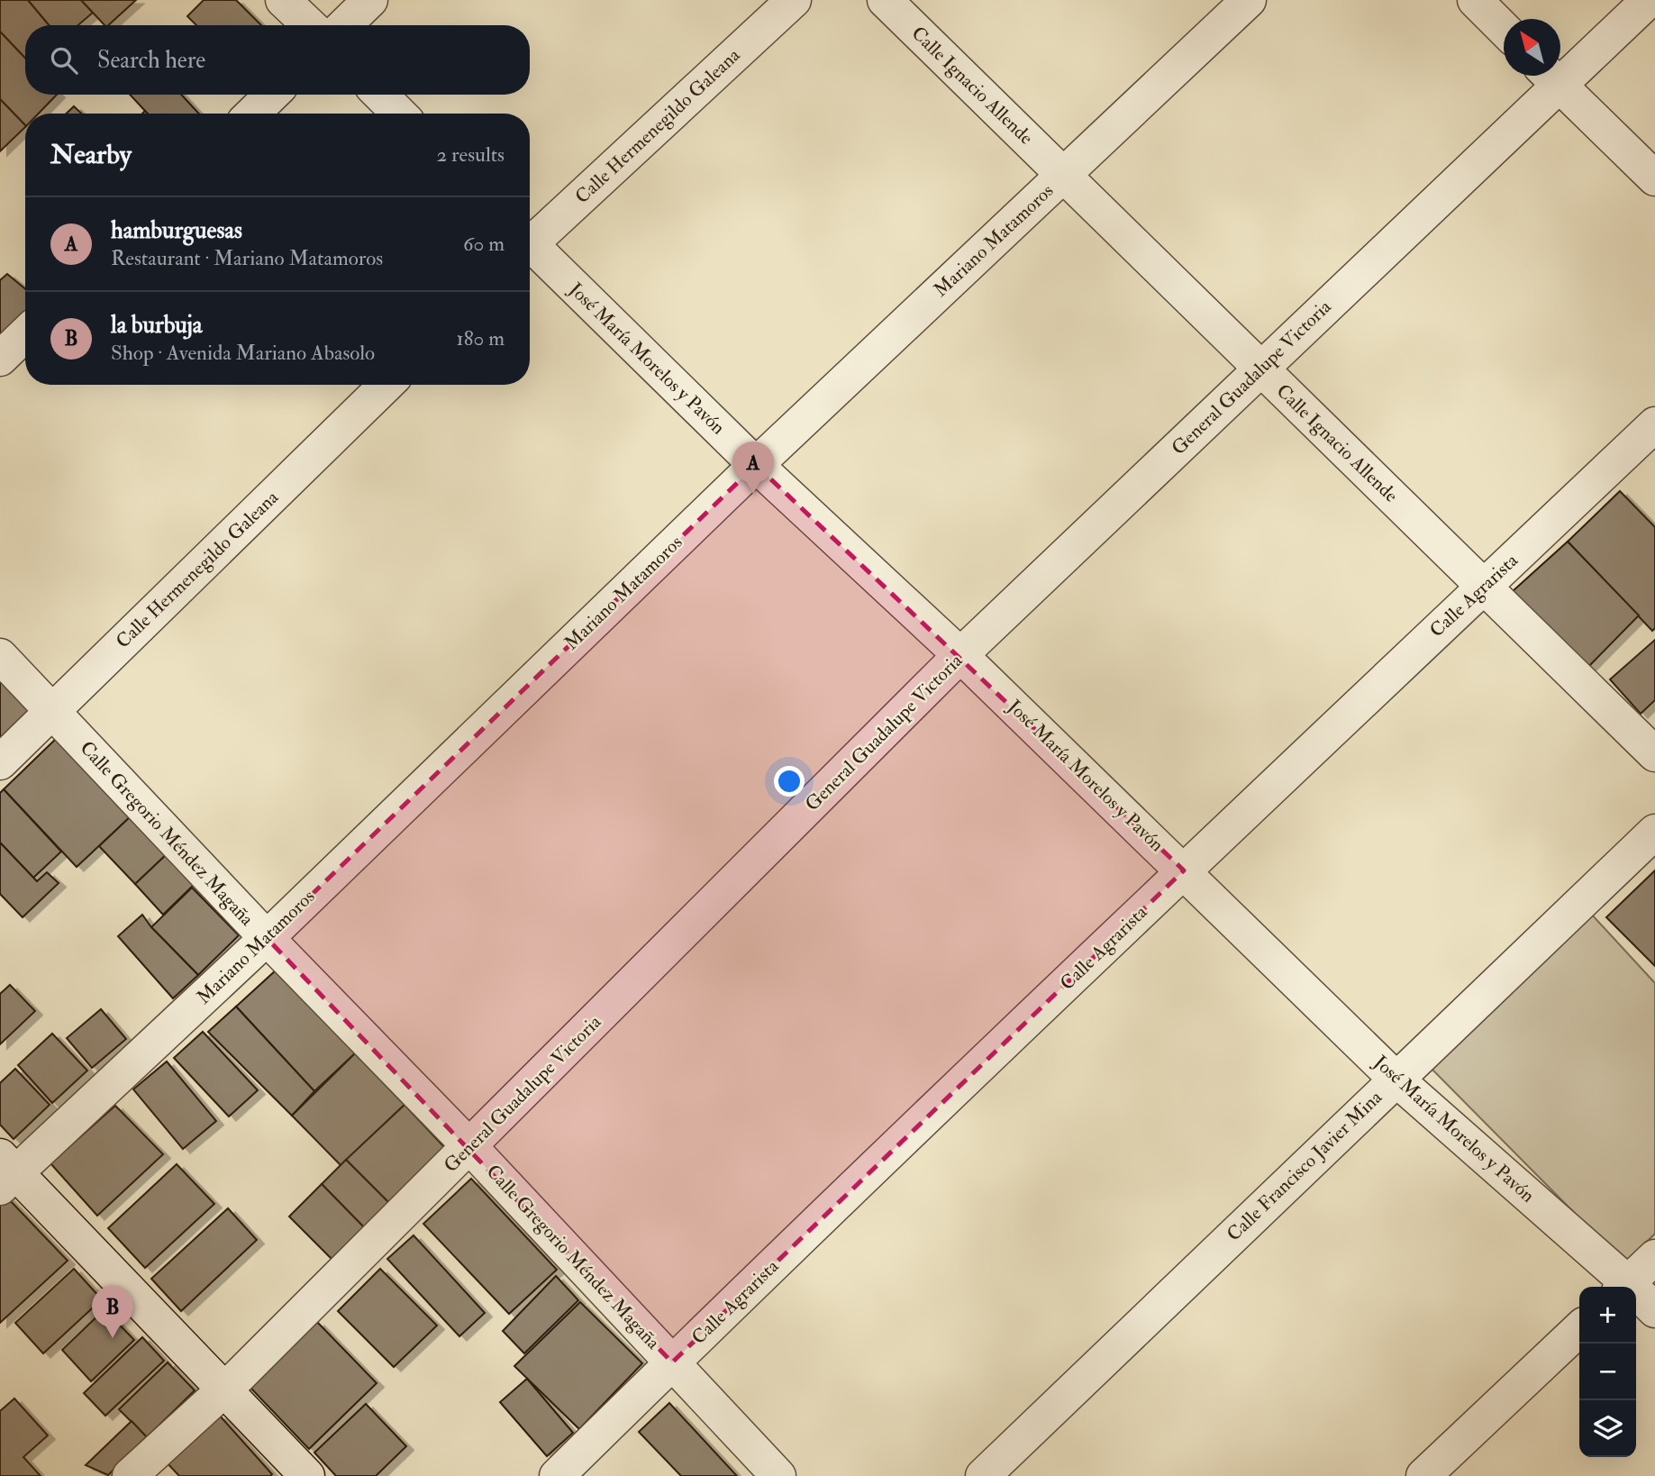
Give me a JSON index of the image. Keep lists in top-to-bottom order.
{
  "streets": {
    "street": [
      "Calle Ignacio Allende",
      "Calle Hermenegildo Galeana",
      "Mariano Matamoros",
      "José María Morelos y Pavón",
      "General Guadalupe Victoria",
      "Calle Agrarista",
      "Calle Gregorio Méndez Magaña",
      "Calle Francisco Javier Mina"
    ]
  },
  "crossings": [
    ["Calle Ignacio Allende", "Mariano Matamoros"],
    ["Calle Ignacio Allende", "General Guadalupe Victoria"],
    ["Calle Ignacio Allende", "Calle Agrarista"],
    ["Calle Hermenegildo Galeana", "Calle Gregorio Méndez Magaña"],
    ["Mariano Matamoros", "José María Morelos y Pavón"],
    ["Mariano Matamoros", "Calle Gregorio Méndez Magaña"],
    ["José María Morelos y Pavón", "General Guadalupe Victoria"],
    ["José María Morelos y Pavón", "Calle Agrarista"],
    ["José María Morelos y Pavón", "Calle Francisco Javier Mina"],
    ["General Guadalupe Victoria", "Calle Gregorio Méndez Magaña"],
    ["Calle Agrarista", "Calle Gregorio Méndez Magaña"]
  ],
  "north": "top left",
  "page": {
    "search": "Search here",
    "heading": ["Nearby", "2 results"],
    "list": [
      {
        "mark": "A",
        "name": "hamburguesas",
        "note": "Restaurant · Mariano Matamoros",
        "value": "60 m"
      },
      {
        "mark": "B",
        "name": "la burbuja",
        "note": "Shop · Avenida Mariano Abasolo",
        "value": "180 m"
      }
    ],
    "pins": ["A", "B"],
    "map_buttons": ["+", "−"]
  }
}
